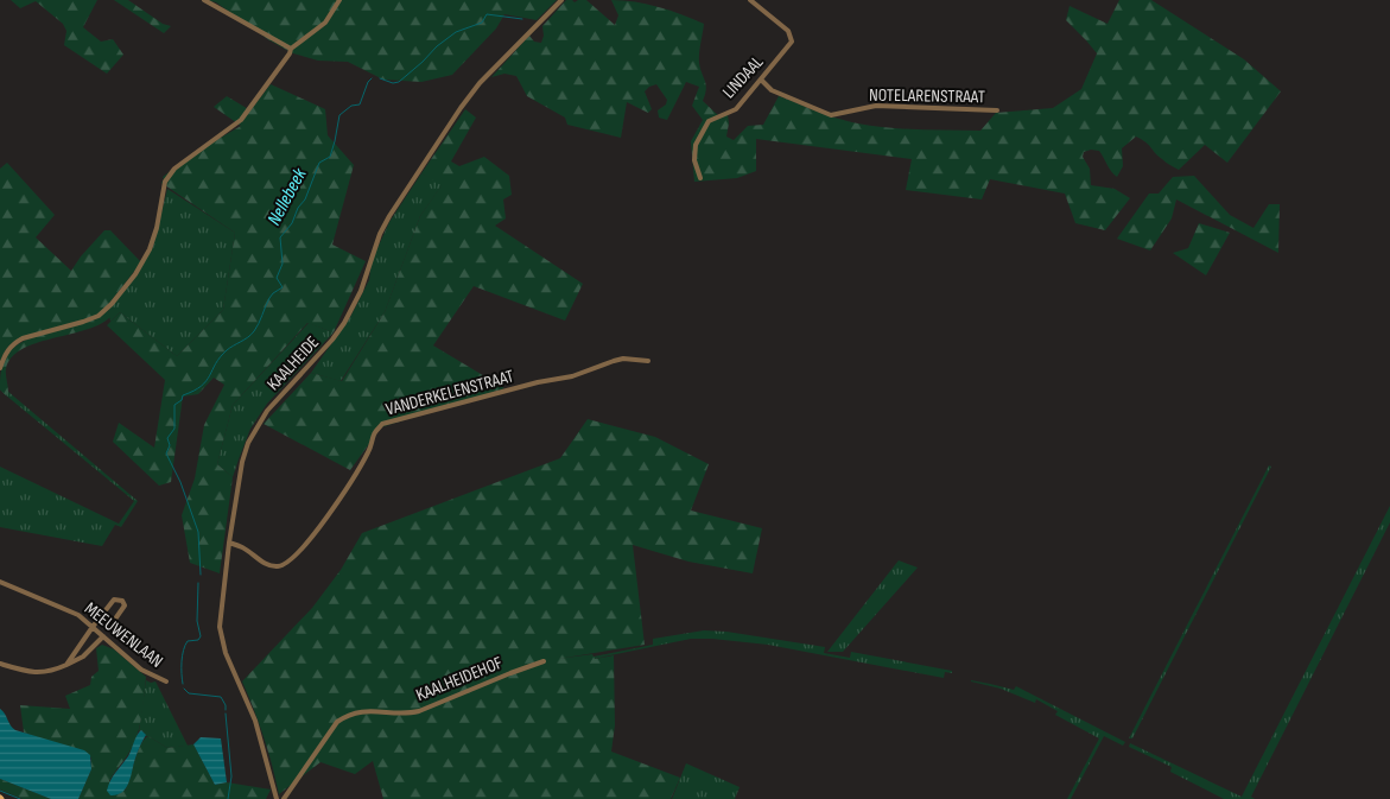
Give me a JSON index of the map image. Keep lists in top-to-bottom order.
{
  "streets": {
    "street": [
      "LINDAAL",
      "NOTELARENSTRAAT",
      "KAALHEIDE",
      "VANDERKELENSTRAAT",
      "MEEUWENLAAN",
      "KAALHEIDEHOF"
    ]
  },
  "crossings": [
    ["LINDAAL", "NOTELARENSTRAAT"],
    ["KAALHEIDE", "VANDERKELENSTRAAT"]
  ],
  "water": ["Nellebeek"]
}
